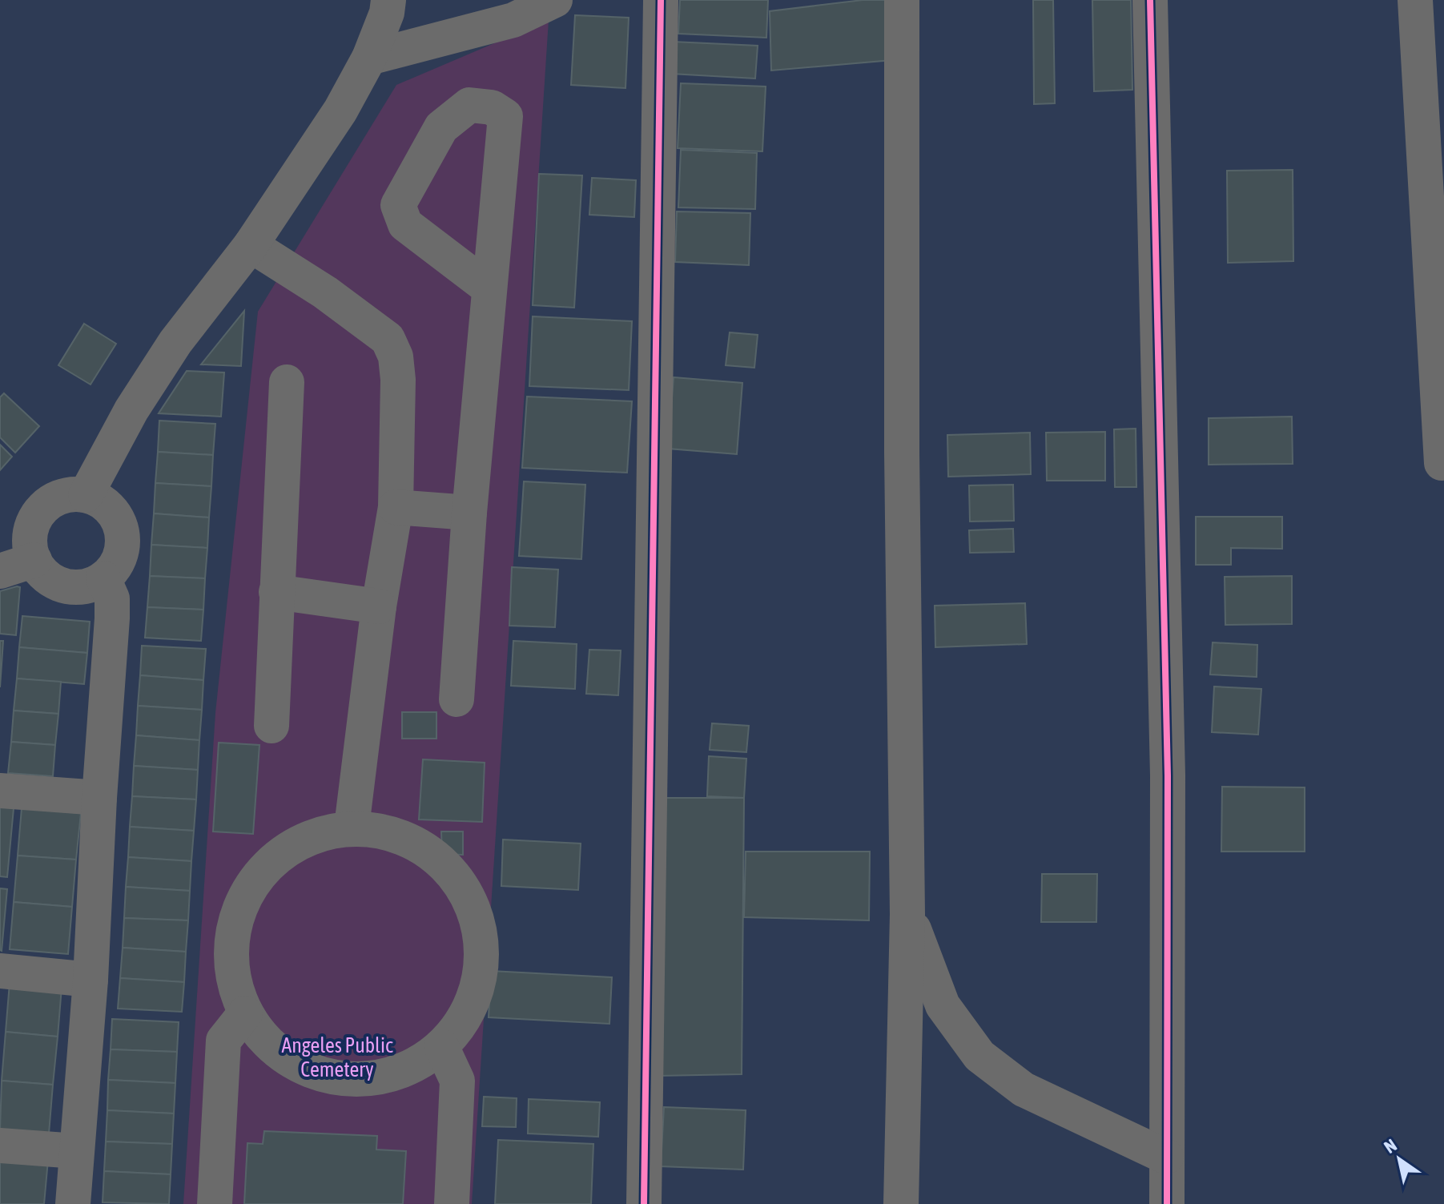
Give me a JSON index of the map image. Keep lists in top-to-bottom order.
{
  "parks": ["Angeles Public Cemetery"],
  "north": "top left"
}
